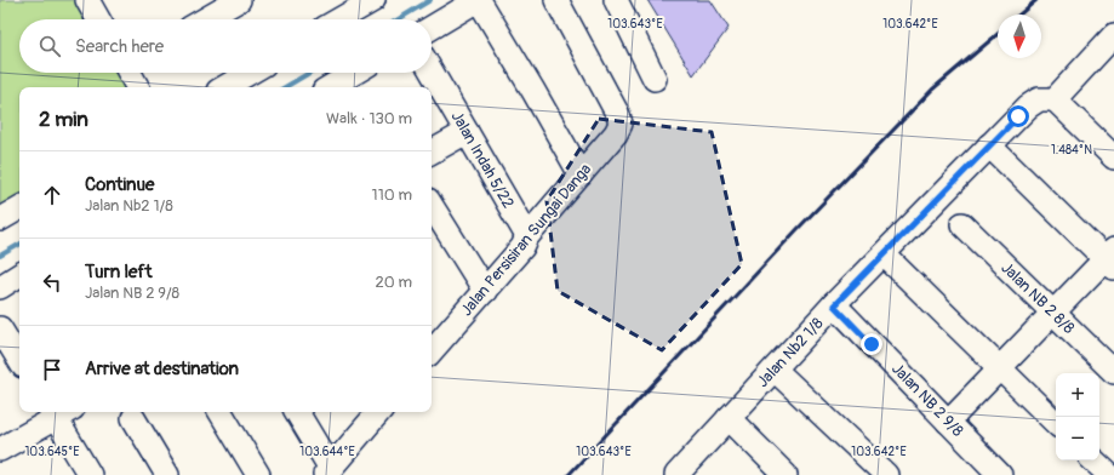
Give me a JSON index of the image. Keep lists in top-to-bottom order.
{
  "streets": {
    "street": [
      "Jalan Indah 5/22",
      "Jalan Persisiran Sungai Danga",
      "Jalan NB 2 8/8",
      "Jalan Nb2 1/8",
      "Jalan NB 2 9/8"
    ]
  },
  "crossings": [
    ["Jalan Indah 5/22", "Jalan Persisiran Sungai Danga"],
    ["Jalan Nb2 1/8", "Jalan NB 2 9/8"]
  ],
  "north": "bottom",
  "page": {
    "search": "Search here",
    "heading": ["2 min", "Walk · 130 m"],
    "list": [
      ["Continue", "Jalan Nb2 1/8", "110 m"],
      ["Turn left", "Jalan NB 2 9/8", "20 m"],
      "Arrive at destination"
    ],
    "map_buttons": ["+", "−"]
  },
  "coordinates": [
    "103.643°E",
    "103.642°E",
    "1.484°N",
    "103.645°E",
    "103.644°E"
  ]
}
